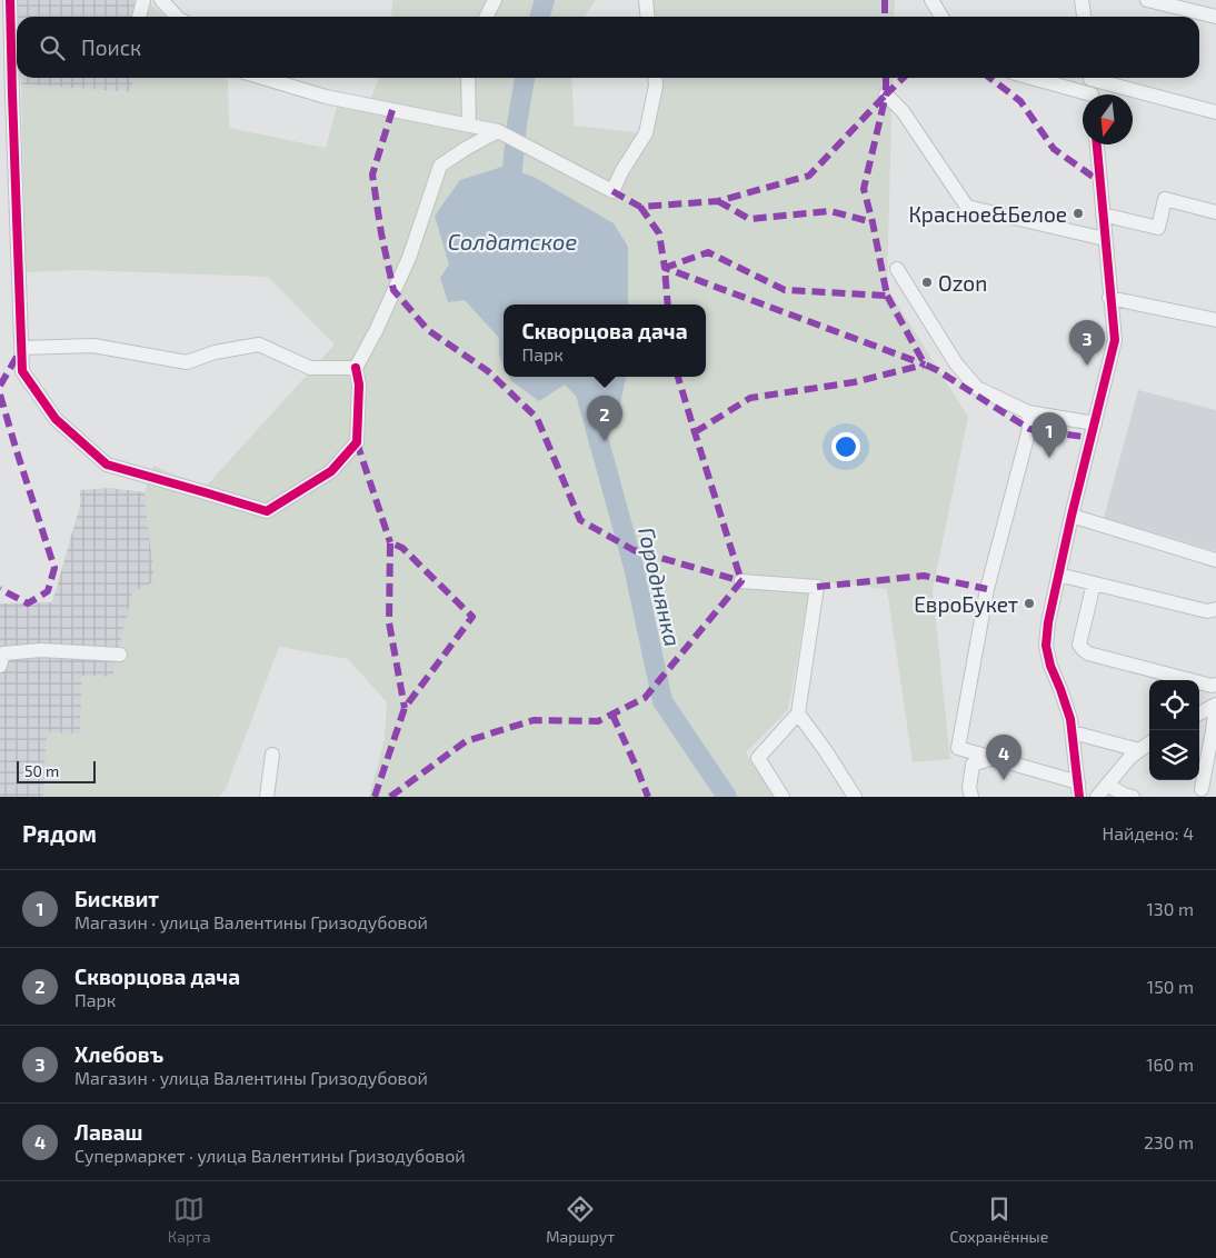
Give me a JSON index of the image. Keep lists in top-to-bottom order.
{
  "water": ["Солдатское", "Городнянка"],
  "places": ["Красное&Белое", "Ozon", "ЕвроБукет"],
  "scale_bar": "50 m",
  "north": "bottom",
  "page": {
    "search": "Поиск",
    "popup": ["Скворцова дача", "Парк"],
    "pins": [
      "3",
      "2",
      "1",
      "4"
    ],
    "scale": "50 m",
    "heading": ["Рядом", "Найдено: 4"],
    "list": [
      {
        "mark": "1",
        "name": "Бисквит",
        "note": "Магазин · улица Валентины Гризодубовой",
        "value": "130 m"
      },
      {
        "mark": "2",
        "name": "Скворцова дача",
        "note": "Парк",
        "value": "150 m"
      },
      {
        "mark": "3",
        "name": "Хлебовъ",
        "note": "Магазин · улица Валентины Гризодубовой",
        "value": "160 m"
      },
      {
        "mark": "4",
        "name": "Лаваш",
        "note": "Супермаркет · улица Валентины Гризодубовой",
        "value": "230 m"
      }
    ],
    "nav": ["Карта", "Маршрут", "Сохранённые"]
  }
}
